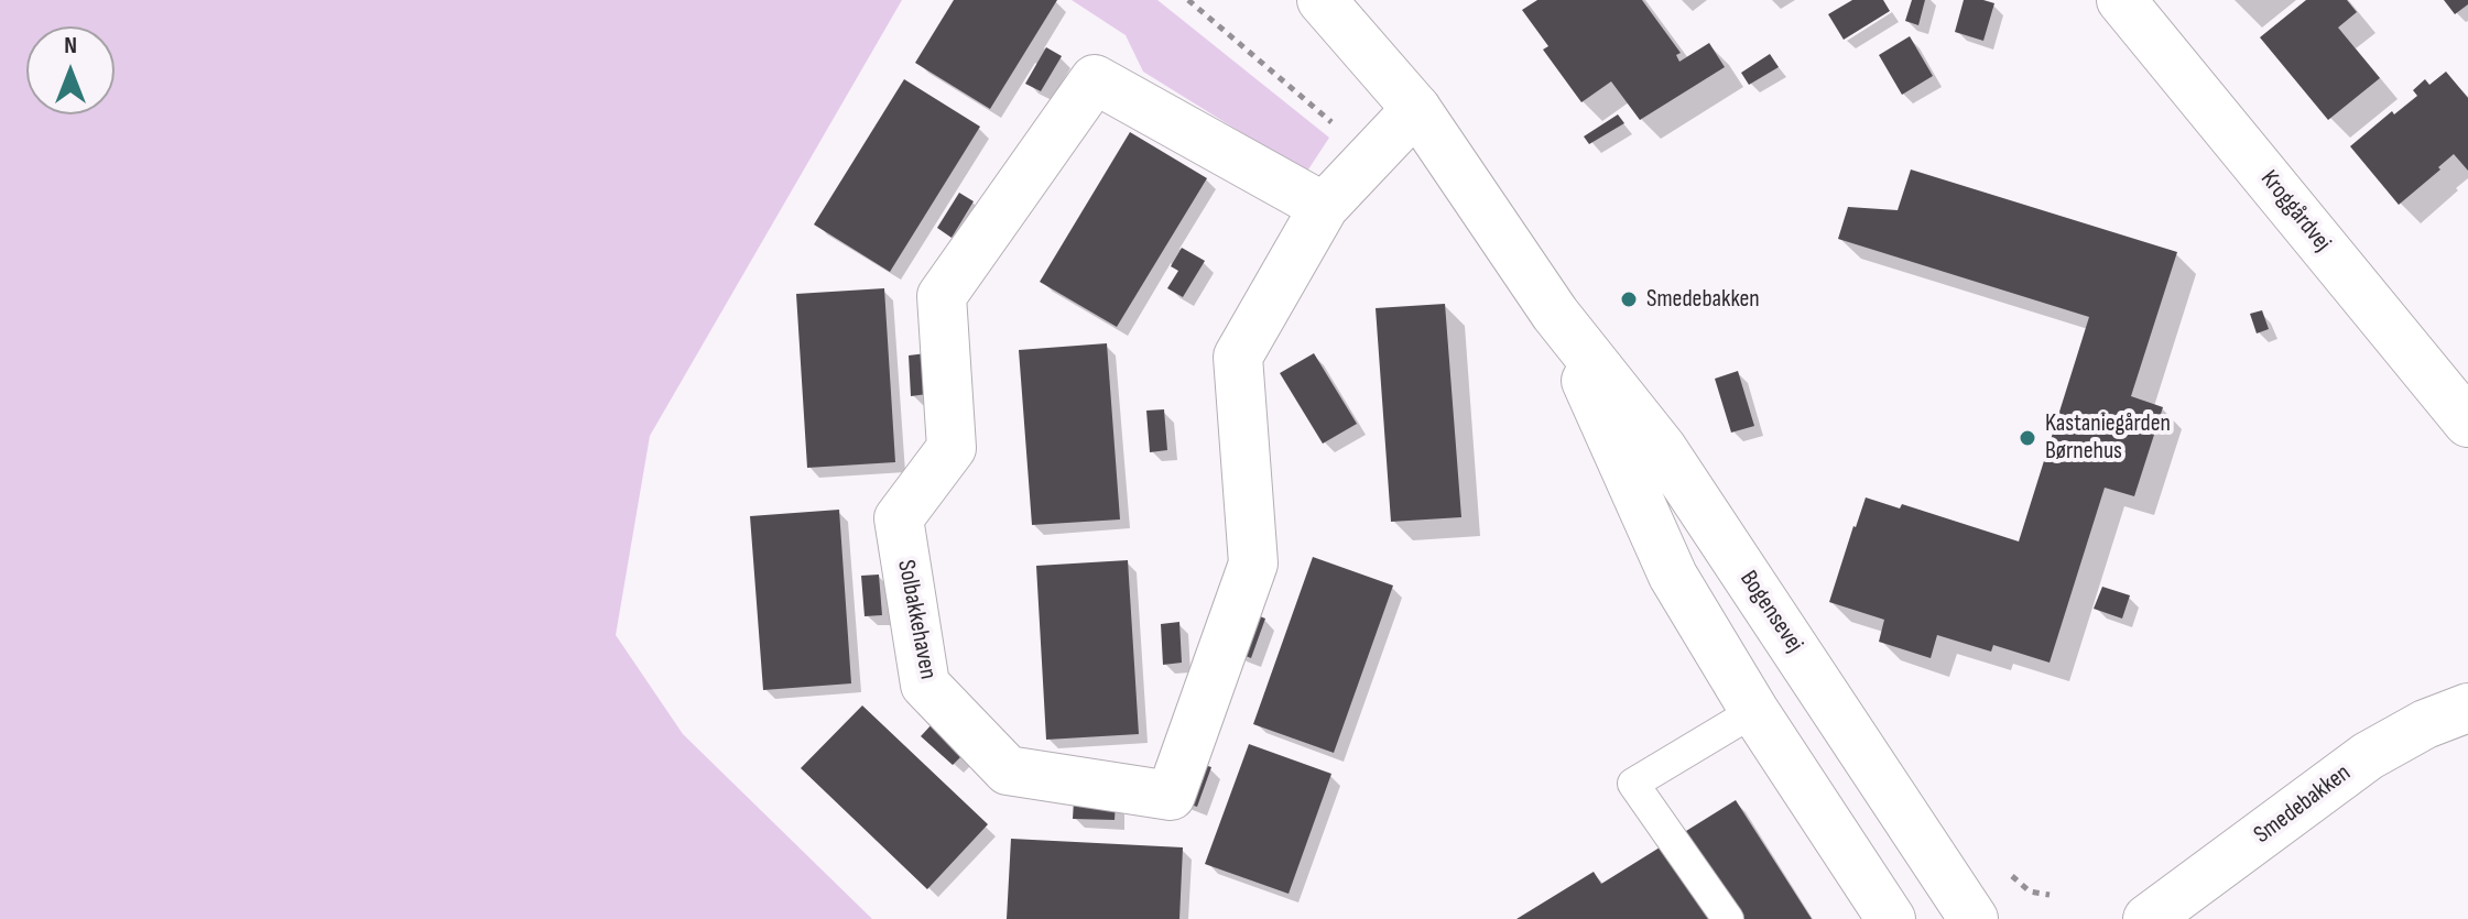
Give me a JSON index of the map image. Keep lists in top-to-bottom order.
{
  "streets": {
    "street": [
      "Kroggårdvej",
      "Bogensevej",
      "Solbakkehaven",
      "Smedebakken"
    ]
  },
  "crossings": [
    ["Bogensevej", "Solbakkehaven"]
  ],
  "places": ["Smedebakken", "Kastaniegården Børnehus"],
  "north": "top"
}
